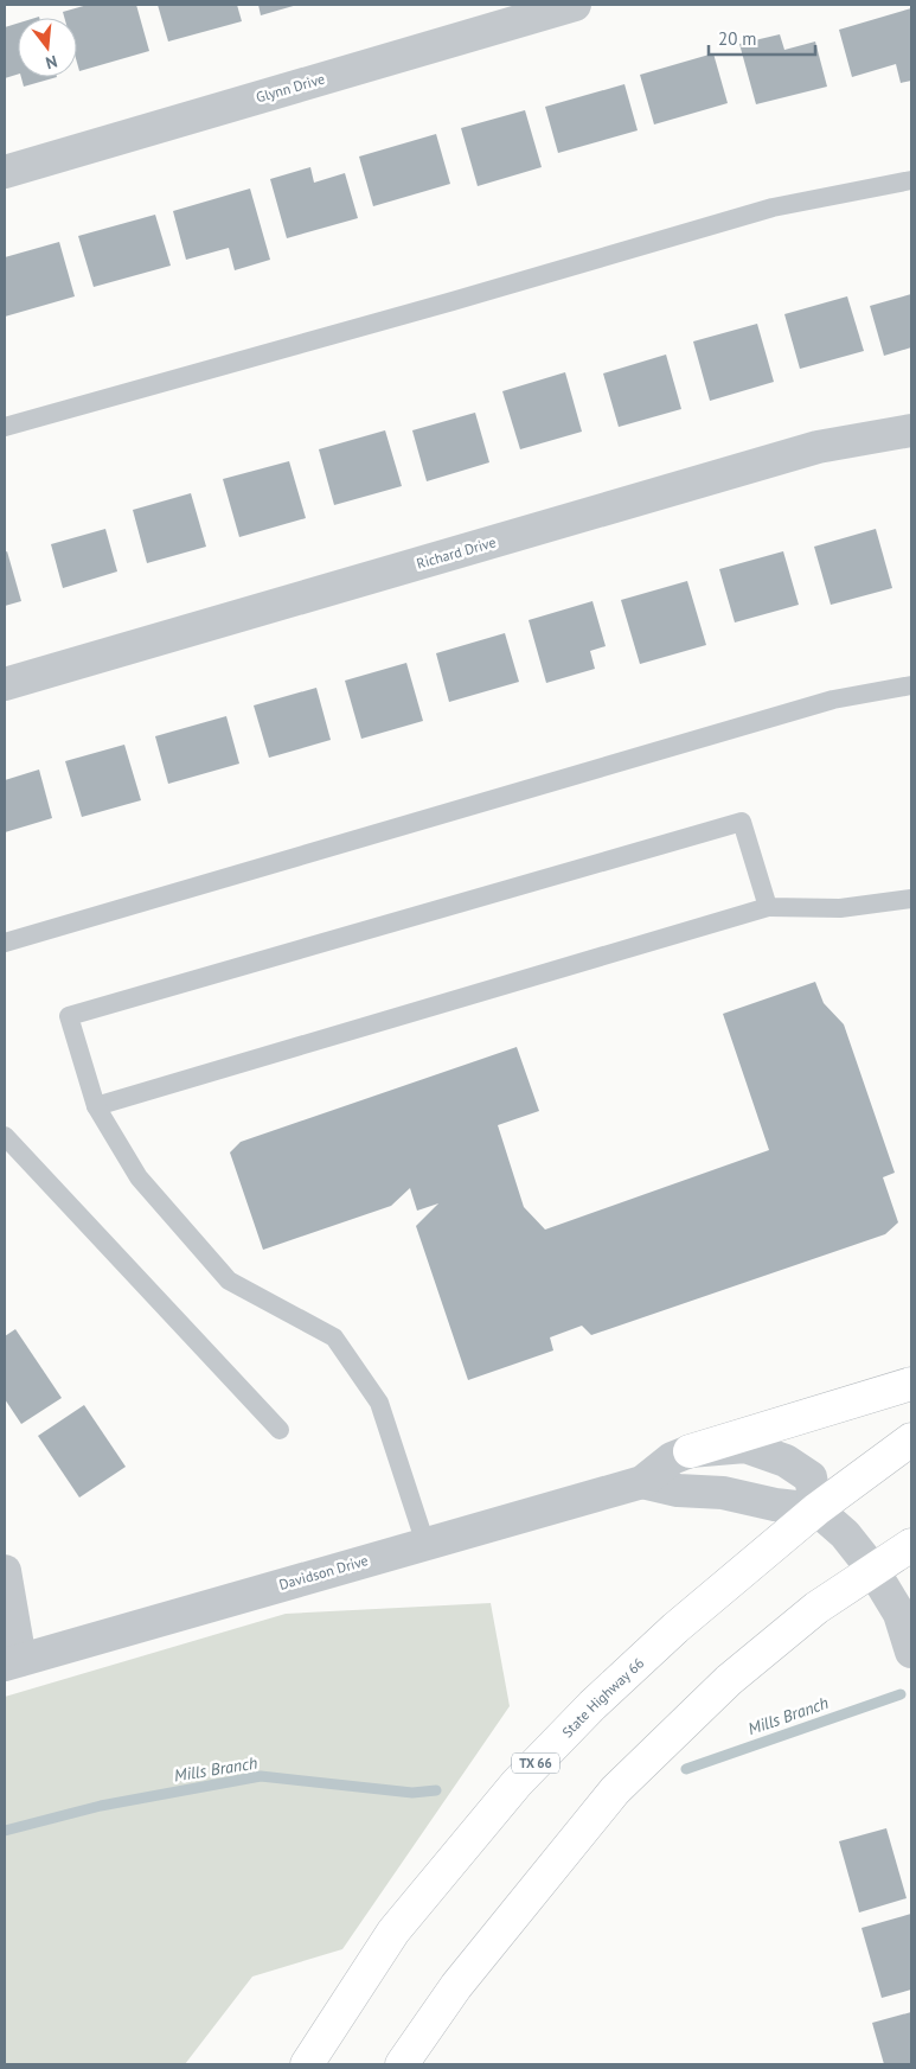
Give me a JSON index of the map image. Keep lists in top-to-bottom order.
{
  "streets": {
    "main road": ["State Highway 66", "TX 66"],
    "street": ["Glynn Drive", "Richard Drive", "Davidson Drive"]
  },
  "crossings": [
    ["Davidson Drive", "State Highway 66"]
  ],
  "water": ["Mills Branch"],
  "scale_bar": "20 m",
  "north": "bottom"
}
